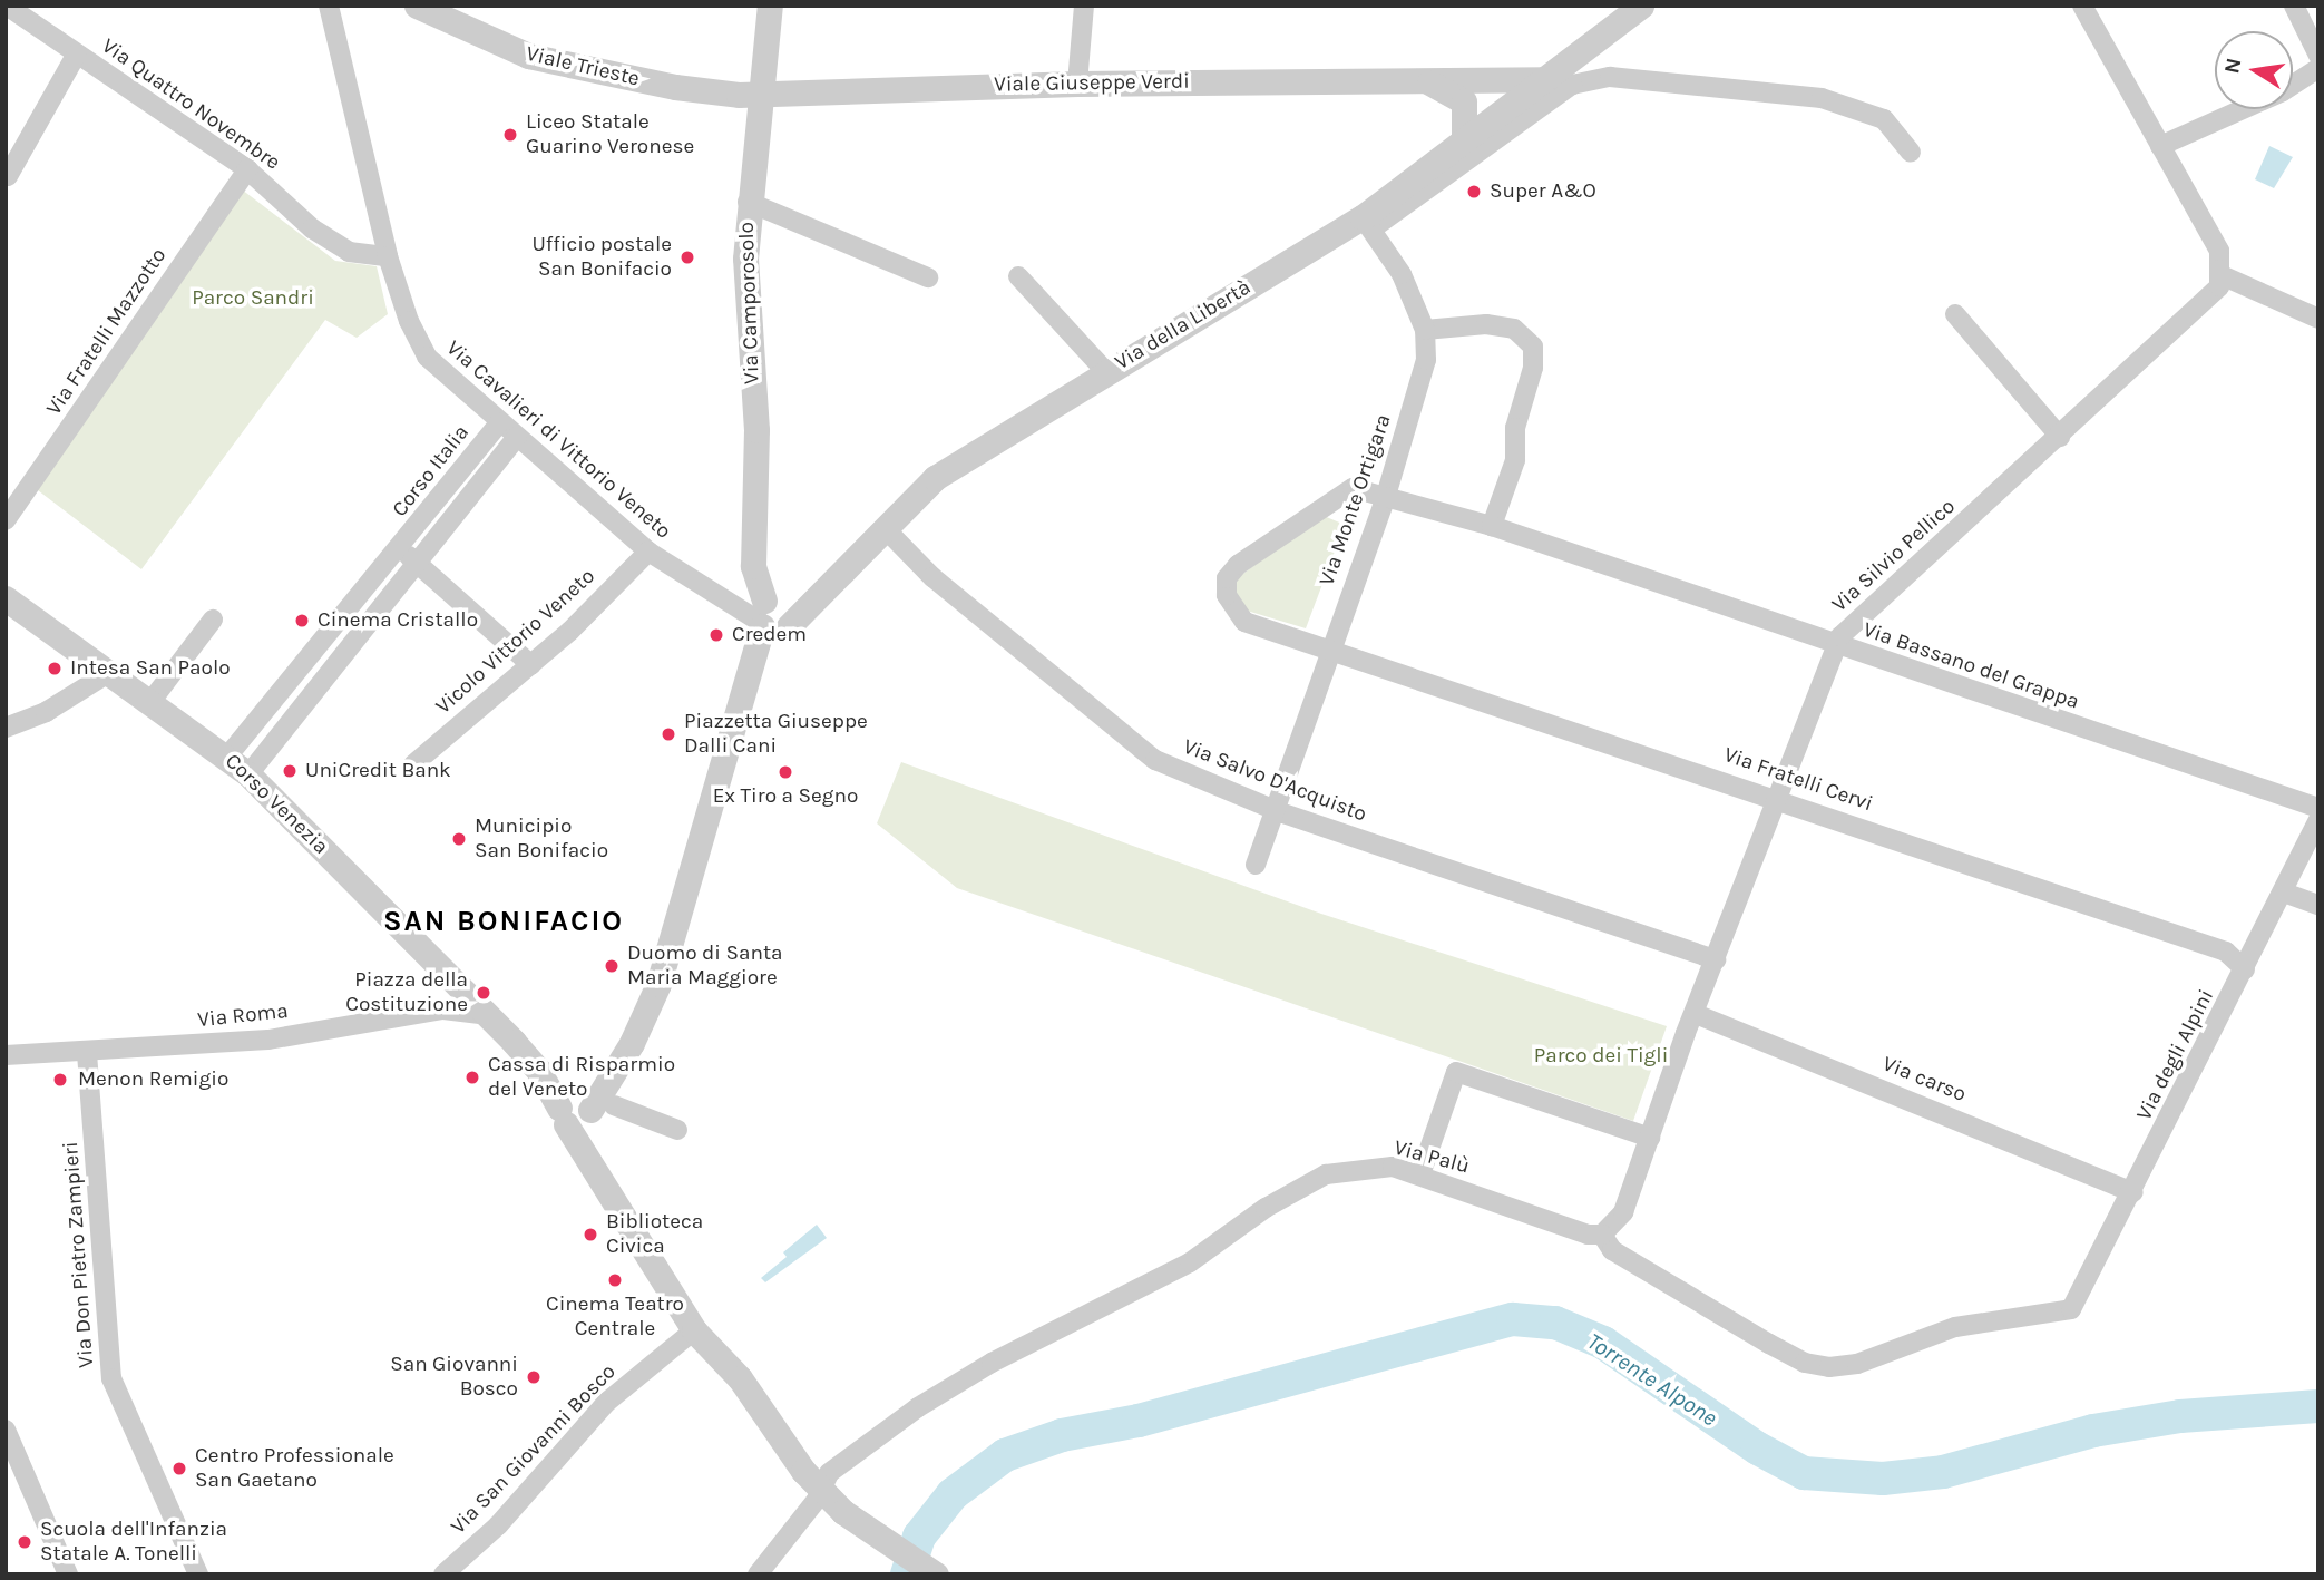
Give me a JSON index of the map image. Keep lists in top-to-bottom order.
{
  "streets": {
    "street": [
      "Viale Trieste",
      "Viale Giuseppe Verdi",
      "Via Quattro Novembre",
      "Via Camporosolo",
      "Via della Libertà",
      "Via Fratelli Mazzotto",
      "Via Cavalieri di Vittorio Veneto",
      "Corso Italia",
      "Via Monte Ortigara",
      "Via Silvio Pellico",
      "Vicolo Vittorio Veneto",
      "Via Bassano del Grappa",
      "Via Fratelli Cervi",
      "Via Salvo D'Acquisto",
      "Corso Venezia",
      "Via Roma",
      "Via degli Alpini",
      "Via carso",
      "Via Palù",
      "Via Don Pietro Zampieri",
      "Via San Giovanni Bosco"
    ]
  },
  "crossings": [
    ["Viale Trieste", "Viale Giuseppe Verdi"],
    ["Viale Trieste", "Via Camporosolo"],
    ["Viale Giuseppe Verdi", "Via Camporosolo"],
    ["Viale Giuseppe Verdi", "Via della Libertà"],
    ["Via Quattro Novembre", "Via Fratelli Mazzotto"],
    ["Via Quattro Novembre", "Via Cavalieri di Vittorio Veneto"],
    ["Via Camporosolo", "Via della Libertà"],
    ["Via Camporosolo", "Via Cavalieri di Vittorio Veneto"],
    ["Via della Libertà", "Via Cavalieri di Vittorio Veneto"],
    ["Via della Libertà", "Via Monte Ortigara"],
    ["Via della Libertà", "Via Salvo D'Acquisto"],
    ["Via Cavalieri di Vittorio Veneto", "Corso Italia"],
    ["Via Cavalieri di Vittorio Veneto", "Vicolo Vittorio Veneto"],
    ["Corso Italia", "Vicolo Vittorio Veneto"],
    ["Corso Italia", "Corso Venezia"],
    ["Via Monte Ortigara", "Via Bassano del Grappa"],
    ["Via Monte Ortigara", "Via Fratelli Cervi"],
    ["Via Monte Ortigara", "Via Salvo D'Acquisto"],
    ["Via Silvio Pellico", "Via Bassano del Grappa"],
    ["Via Silvio Pellico", "Via Fratelli Cervi"],
    ["Via Silvio Pellico", "Via Salvo D'Acquisto"],
    ["Via Silvio Pellico", "Via degli Alpini"],
    ["Via Silvio Pellico", "Via carso"],
    ["Via Silvio Pellico", "Via Palù"],
    ["Via Bassano del Grappa", "Via Fratelli Cervi"],
    ["Via Fratelli Cervi", "Via degli Alpini"],
    ["Corso Venezia", "Via Roma"],
    ["Via Roma", "Via Don Pietro Zampieri"],
    ["Via degli Alpini", "Via carso"],
    ["Via degli Alpini", "Via Palù"]
  ],
  "districts": ["SAN BONIFACIO"],
  "water": ["Torrente Alpone"],
  "parks": ["Parco Sandri", "Parco dei Tigli"],
  "places": [
    "Liceo Statale Guarino Veronese",
    "Super A&O",
    "Ufficio postale San Bonifacio",
    "Cinema Cristallo",
    "Credem",
    "Intesa San Paolo",
    "Piazzetta Giuseppe Dalli Cani",
    "UniCredit Bank",
    "Ex Tiro a Segno",
    "Municipio San Bonifacio",
    "Duomo di Santa Maria Maggiore",
    "Piazza della Costituzione",
    "Cassa di Risparmio del Veneto",
    "Menon Remigio",
    "Biblioteca Civica",
    "Cinema Teatro Centrale",
    "San Giovanni Bosco",
    "Centro Professionale San Gaetano",
    "Scuola dell'Infanzia Statale A. Tonelli"
  ],
  "north": "left"
}
